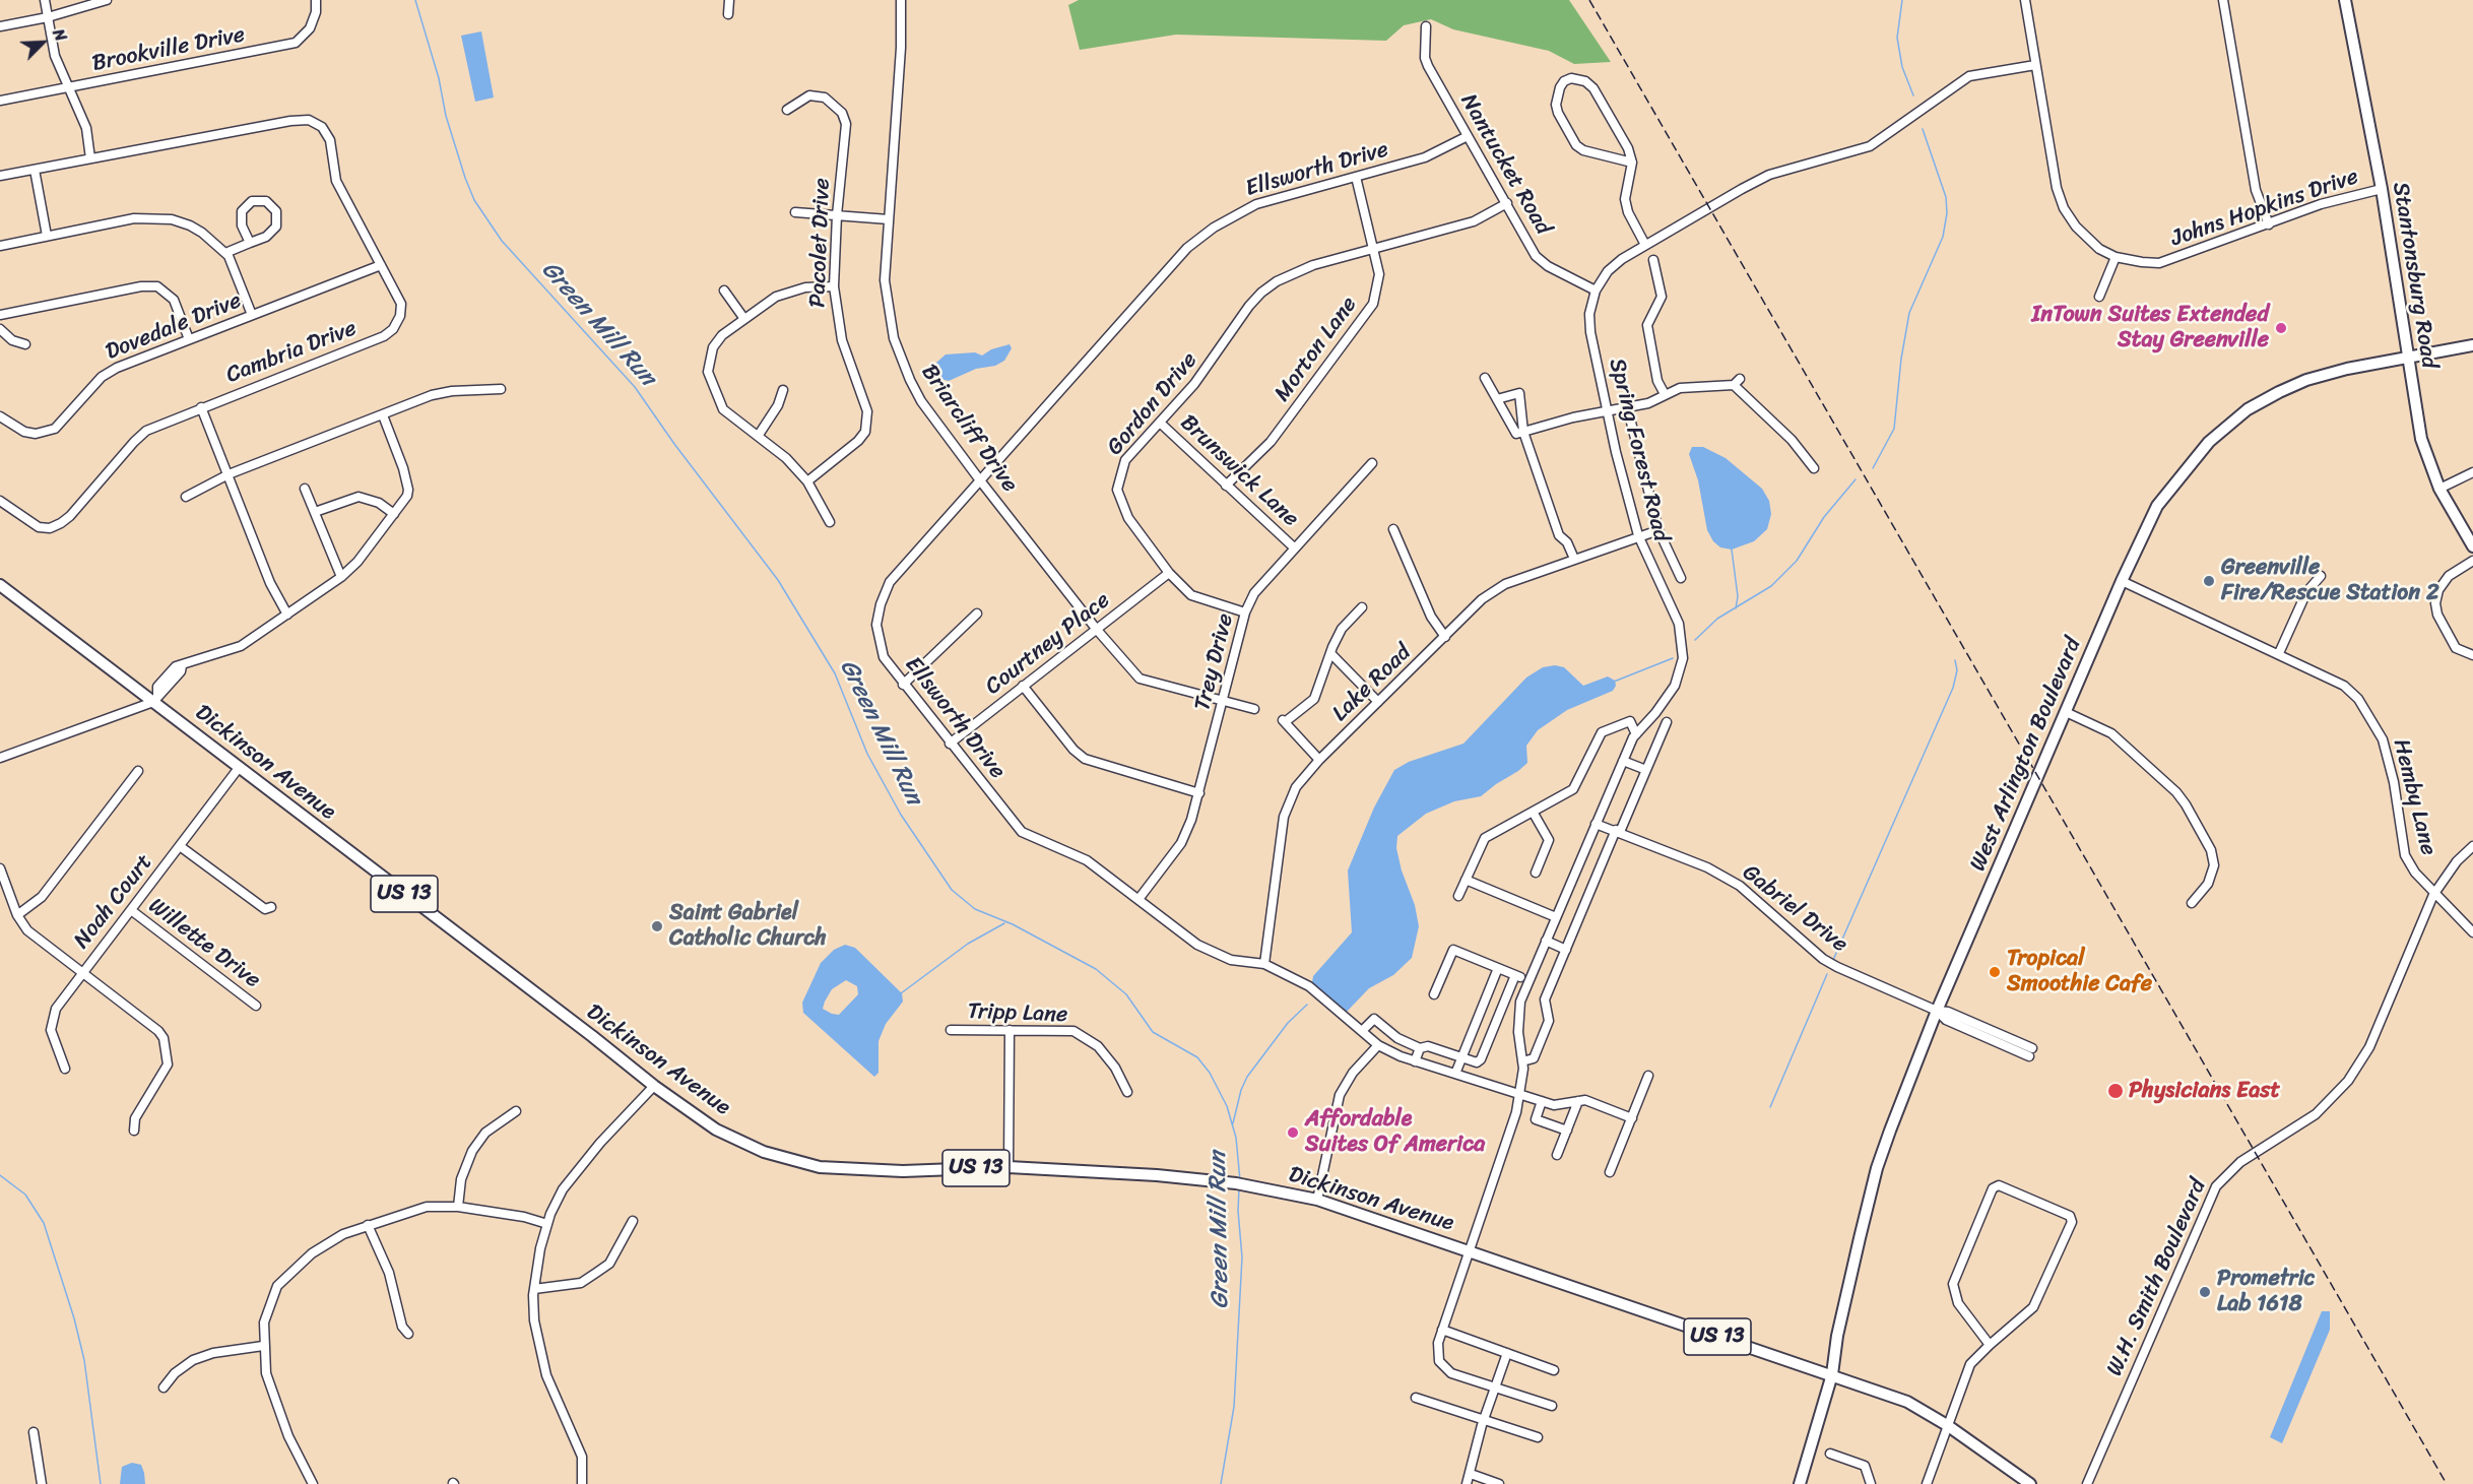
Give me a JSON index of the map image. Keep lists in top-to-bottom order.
{
  "streets": {
    "main road": [
      "Stantonsburg Road",
      "West Arlington Boulevard",
      "Dickinson Avenue",
      "US 13"
    ],
    "street": [
      "Brookville Drive",
      "Nantucket Road",
      "Ellsworth Drive",
      "Johns Hopkins Drive",
      "Pacolet Drive",
      "Dovedale Drive",
      "Morton Lane",
      "Cambria Drive",
      "Gordon Drive",
      "Briarcliff Drive",
      "Spring Forest Road",
      "Brunswick Lane",
      "Courtney Place",
      "Trey Drive",
      "Lake Road",
      "Hemby Lane",
      "Noah Court",
      "Gabriel Drive",
      "Willette Drive",
      "Tripp Lane",
      "W.H. Smith Boulevard"
    ]
  },
  "crossings": [
    ["Nantucket Road", "Ellsworth Drive"],
    ["Nantucket Road", "Gordon Drive"],
    ["Nantucket Road", "Spring Forest Road"],
    ["Ellsworth Drive", "Morton Lane"],
    ["Ellsworth Drive", "Briarcliff Drive"],
    ["Ellsworth Drive", "Spring Forest Road"],
    ["Ellsworth Drive", "Courtney Place"],
    ["Ellsworth Drive", "Trey Drive"],
    ["Ellsworth Drive", "Lake Road"],
    ["Johns Hopkins Drive", "Stantonsburg Road"],
    ["Johns Hopkins Drive", "Spring Forest Road"],
    ["Stantonsburg Road", "West Arlington Boulevard"],
    ["Dovedale Drive", "Cambria Drive"],
    ["Morton Lane", "Gordon Drive"],
    ["Morton Lane", "Brunswick Lane"],
    ["Gordon Drive", "Brunswick Lane"],
    ["Gordon Drive", "Courtney Place"],
    ["Gordon Drive", "Trey Drive"],
    ["Briarcliff Drive", "Courtney Place"],
    ["Briarcliff Drive", "Trey Drive"],
    ["Spring Forest Road", "Lake Road"],
    ["Spring Forest Road", "Dickinson Avenue"],
    ["Spring Forest Road", "Gabriel Drive"],
    ["Brunswick Lane", "Trey Drive"],
    ["West Arlington Boulevard", "Dickinson Avenue"],
    ["West Arlington Boulevard", "Hemby Lane"],
    ["West Arlington Boulevard", "Gabriel Drive"],
    ["Dickinson Avenue", "Noah Court"],
    ["Hemby Lane", "W.H. Smith Boulevard"],
    ["Noah Court", "Willette Drive"]
  ],
  "water": ["Green Mill Run"],
  "places": [
    "InTown Suites Extended Stay Greenville",
    "Greenville Fire/Rescue Station 2",
    "Saint Gabriel Catholic Church",
    "Tropical Smoothie Cafe",
    "Physicians East",
    "Affordable Suites Of America",
    "Prometric Lab 1618"
  ],
  "north": "top right"
}
